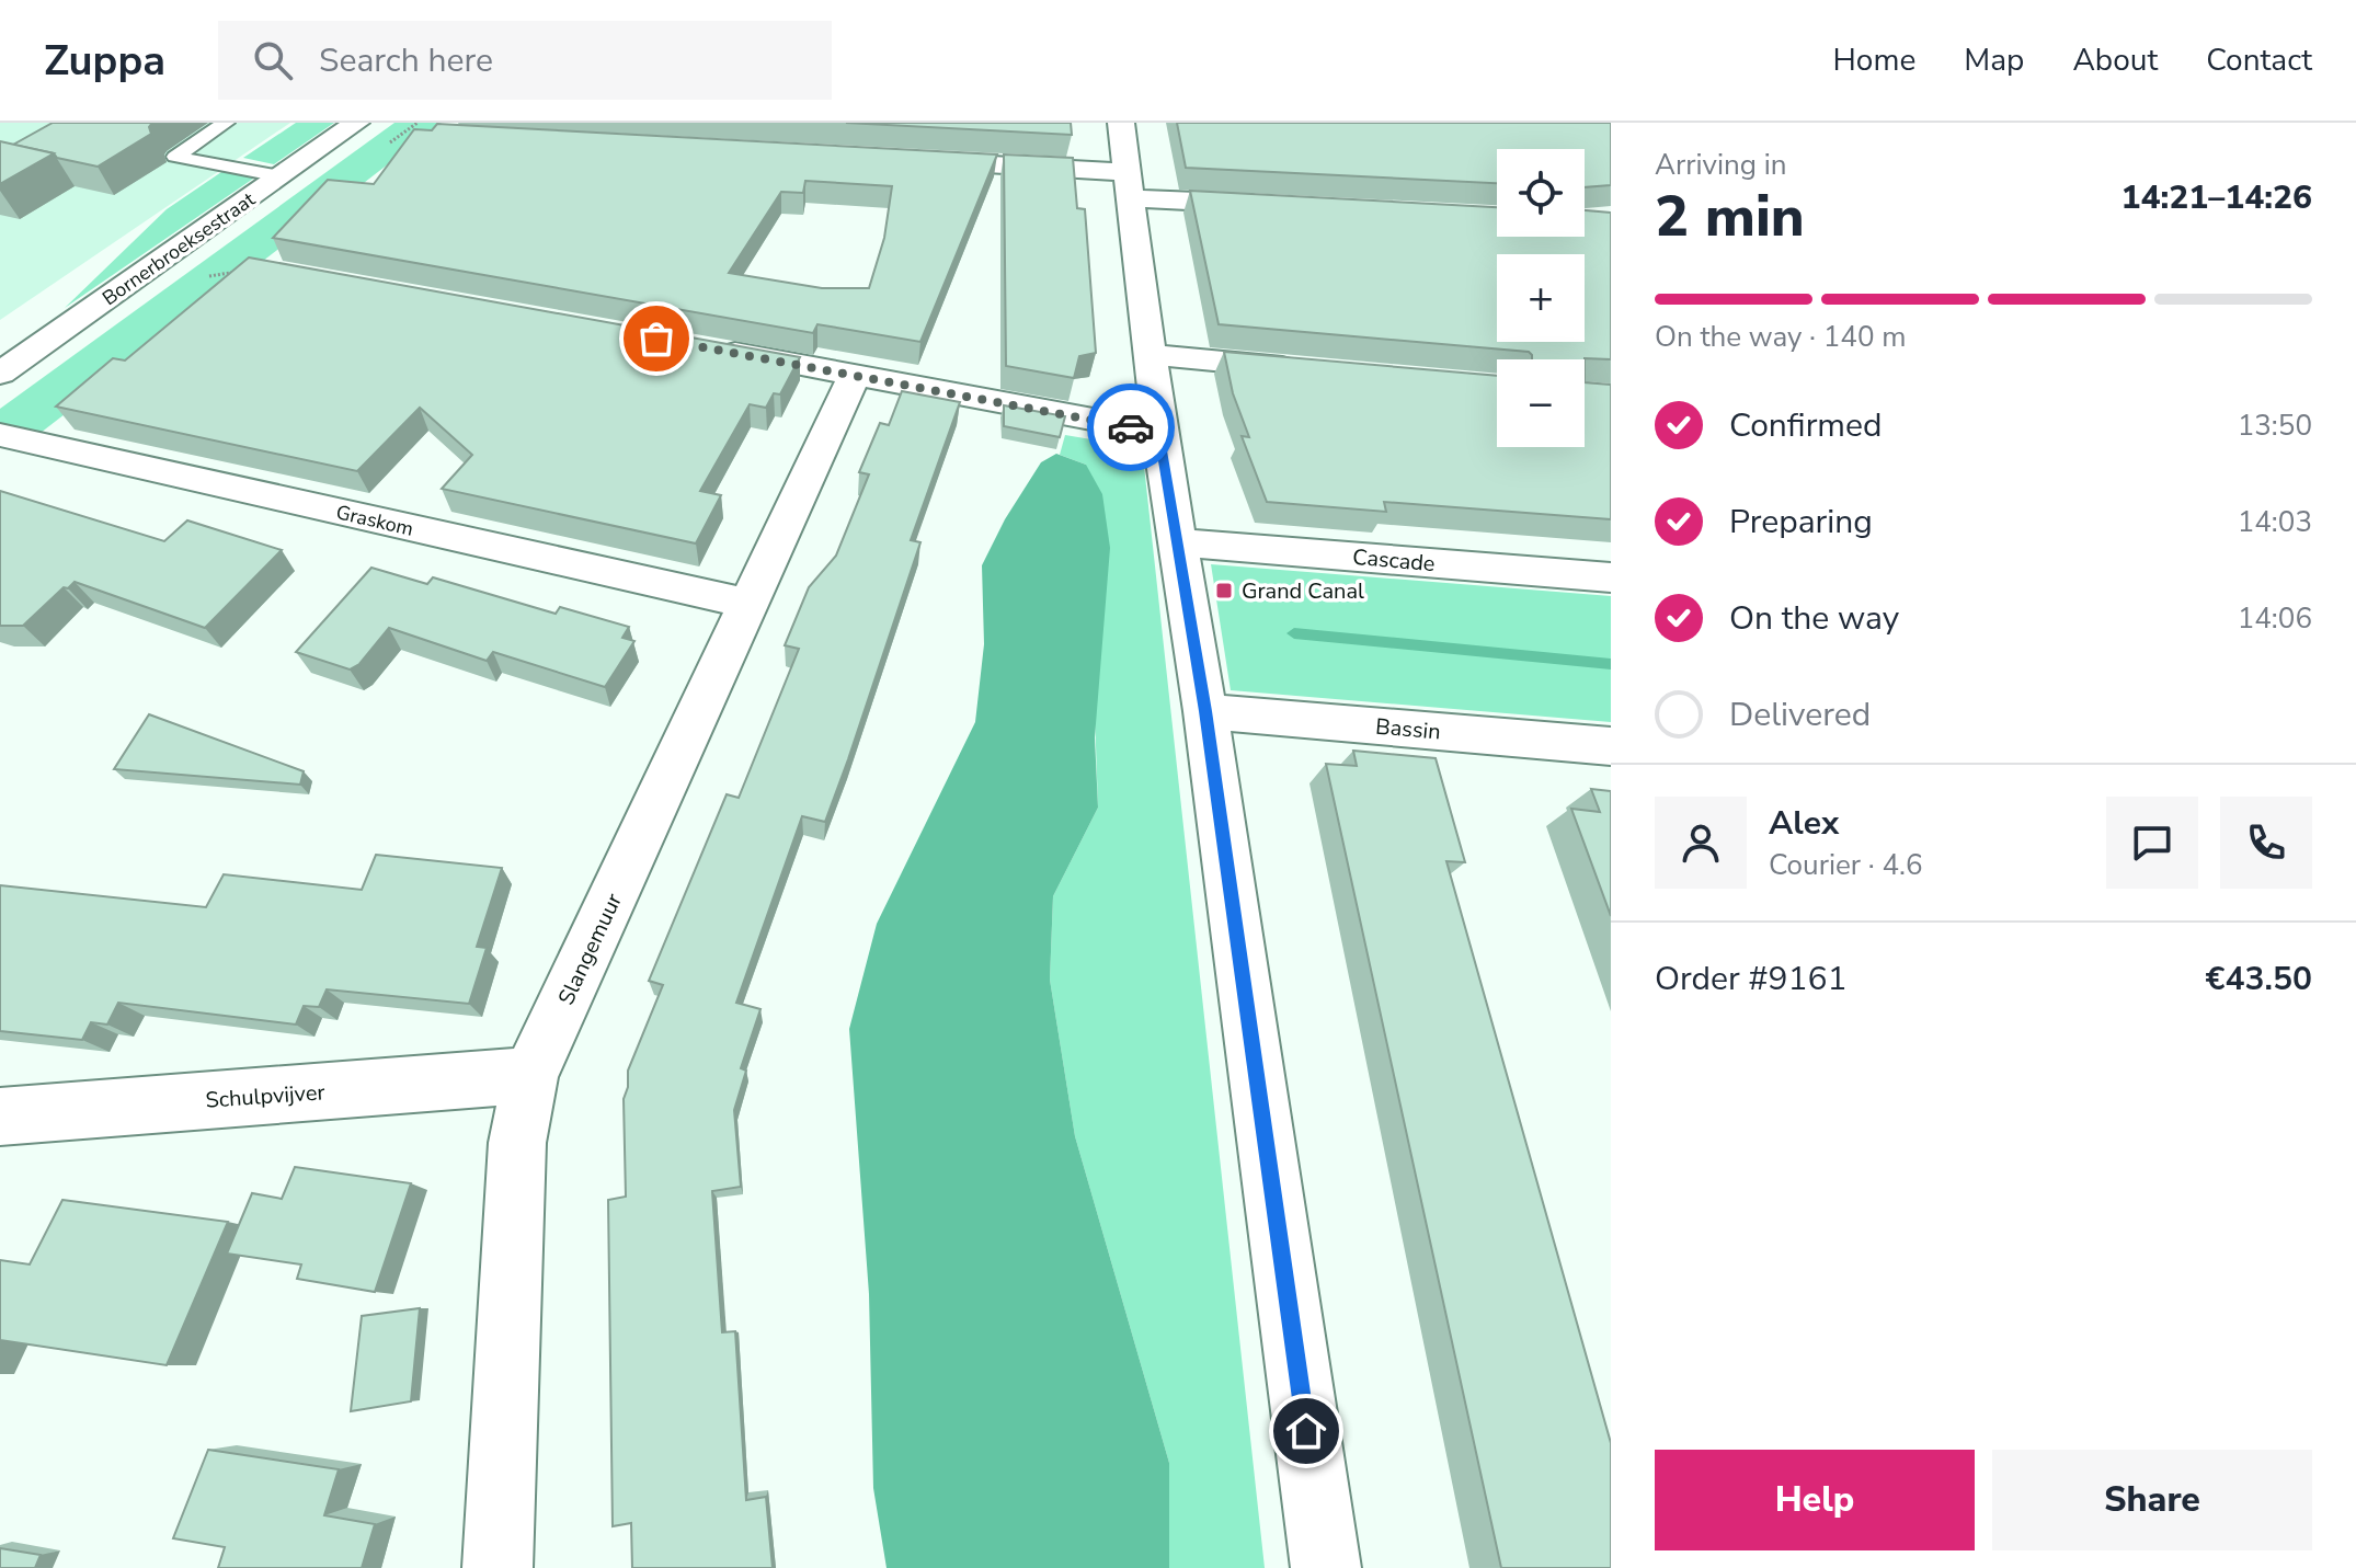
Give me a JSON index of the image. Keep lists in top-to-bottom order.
{
  "streets": {
    "street": [
      "Bornerbroeksestraat",
      "Graskom",
      "Cascade",
      "Bassin",
      "Slangemuur",
      "Schulpvijver"
    ]
  },
  "crossings": [
    ["Graskom", "Slangemuur"],
    ["Slangemuur", "Schulpvijver"]
  ],
  "places": {
    "transit": ["Grand Canal"]
  },
  "page": {
    "header": "Zuppa",
    "search": "Search here",
    "nav": [
      "Home",
      "Map",
      "About",
      "Contact"
    ],
    "heading": ["2 min", "Arriving in", "14:21–14:26"],
    "panel": [
      "Alex",
      "Courier · 4.6",
      "Order #9161",
      "€43.50"
    ],
    "map_buttons": ["+", "−"],
    "bar": "On the way · 140 m",
    "list": [
      ["Confirmed", "13:50"],
      ["Preparing", "14:03"],
      ["On the way", "14:06"],
      "Delivered"
    ],
    "buttons": ["Help", "Share"]
  }
}
